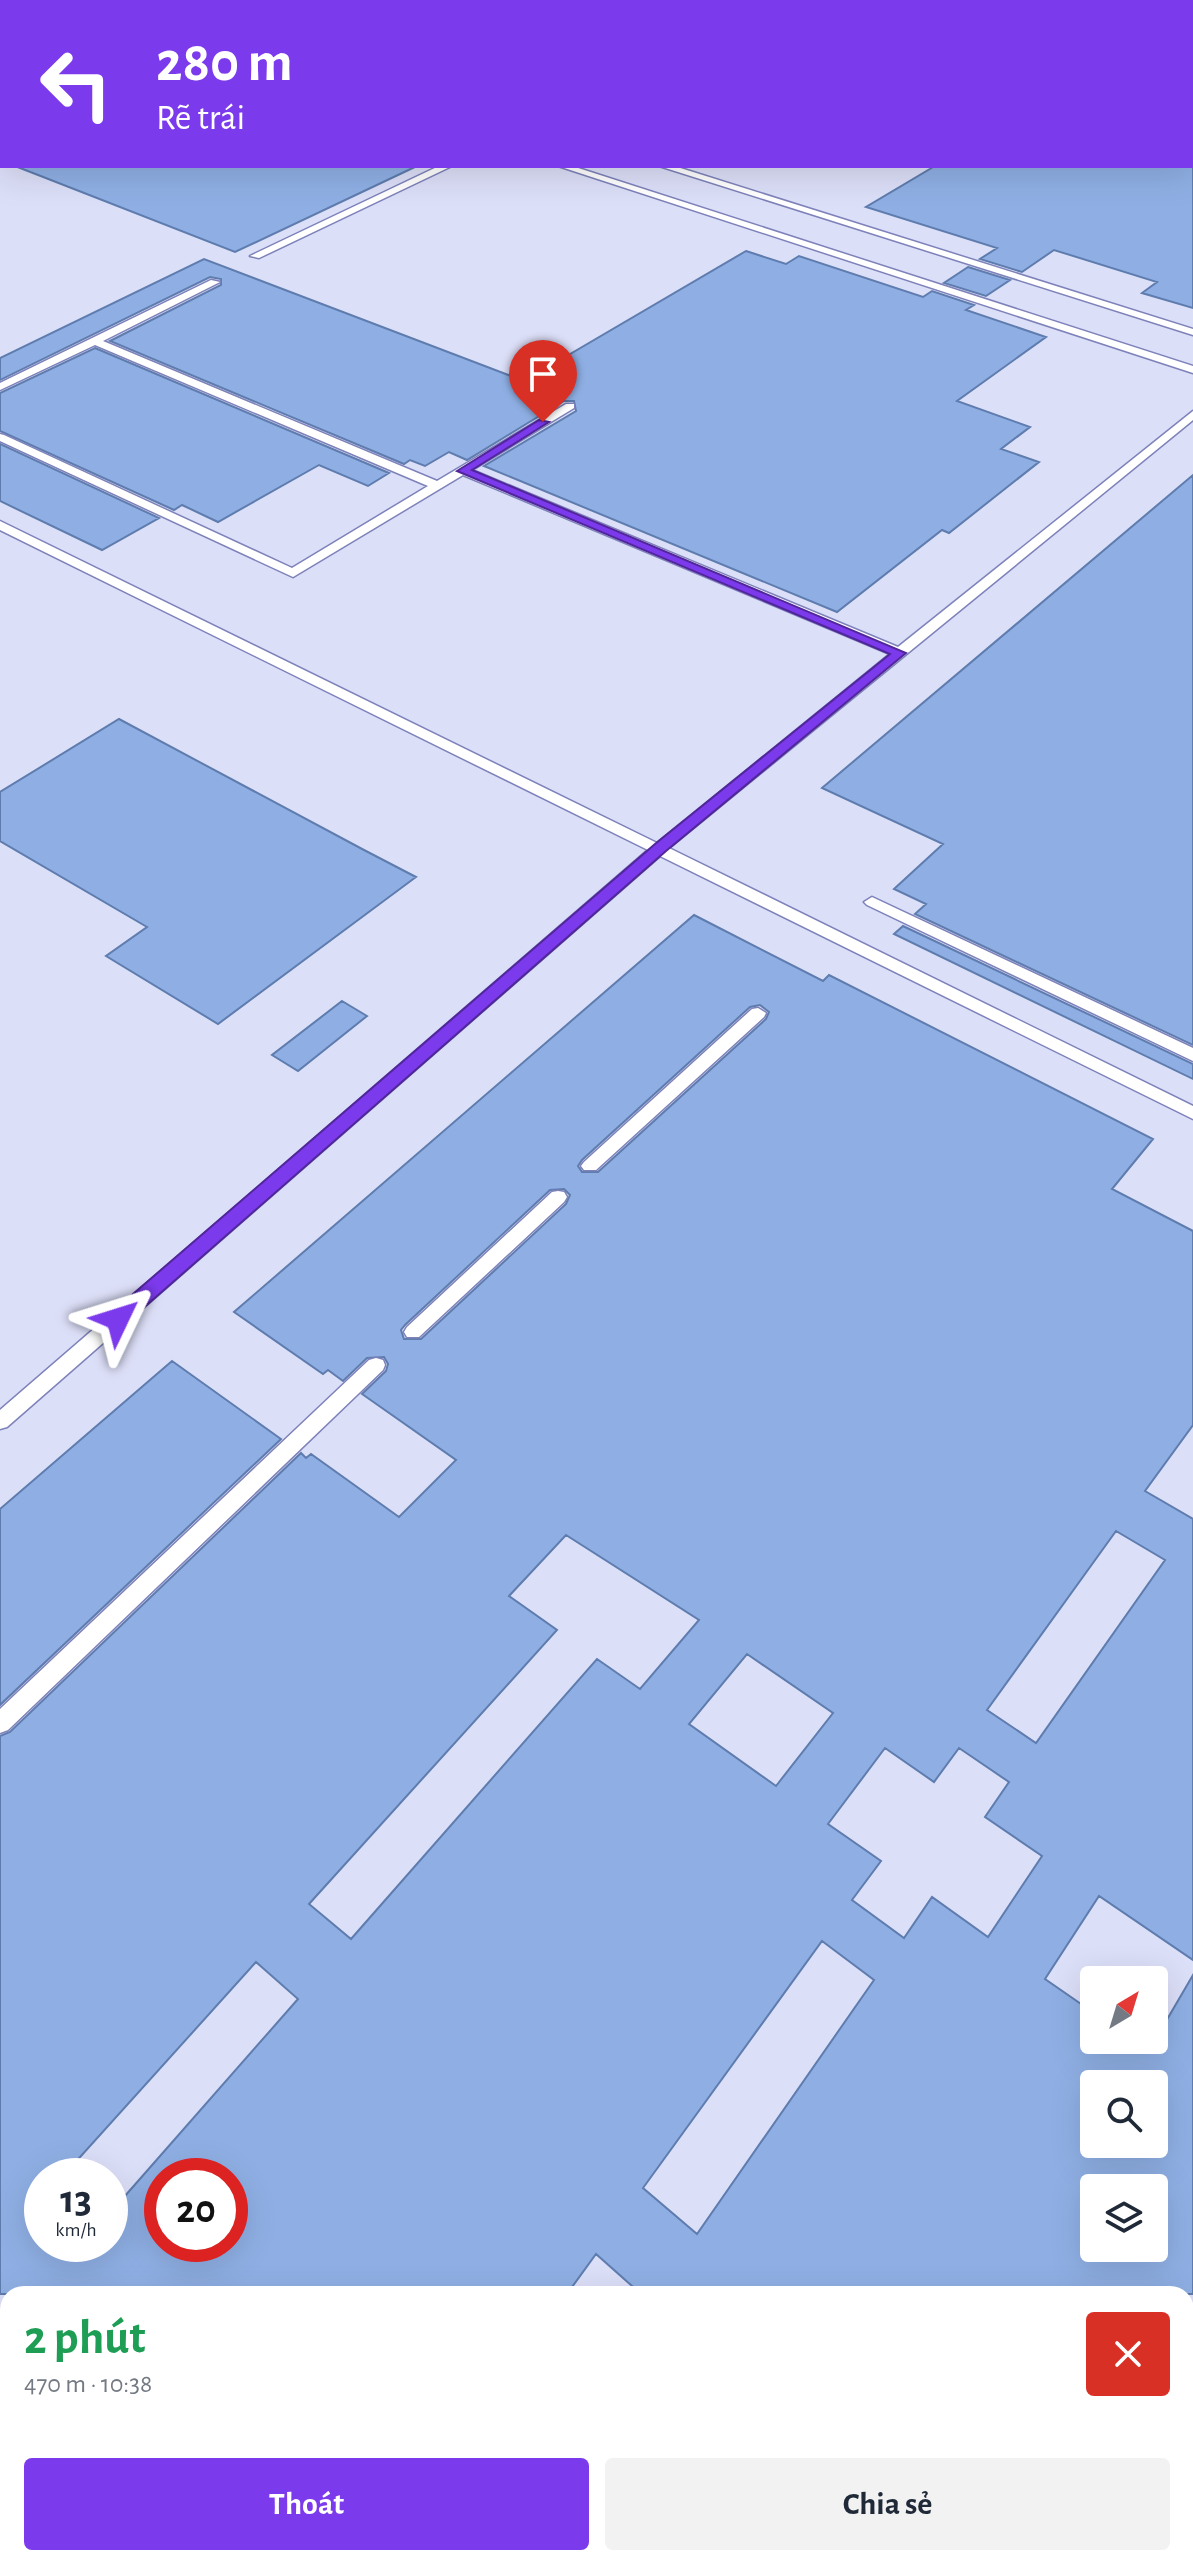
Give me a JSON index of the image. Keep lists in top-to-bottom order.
{
  "north": "top right",
  "page": {
    "turn": ["280 m", "Rẽ trái"],
    "speed": "13 km/h",
    "limit": "20",
    "heading": ["2 phút", "470 m · 10:38"],
    "buttons": ["Thoát", "Chia sẻ"]
  }
}
